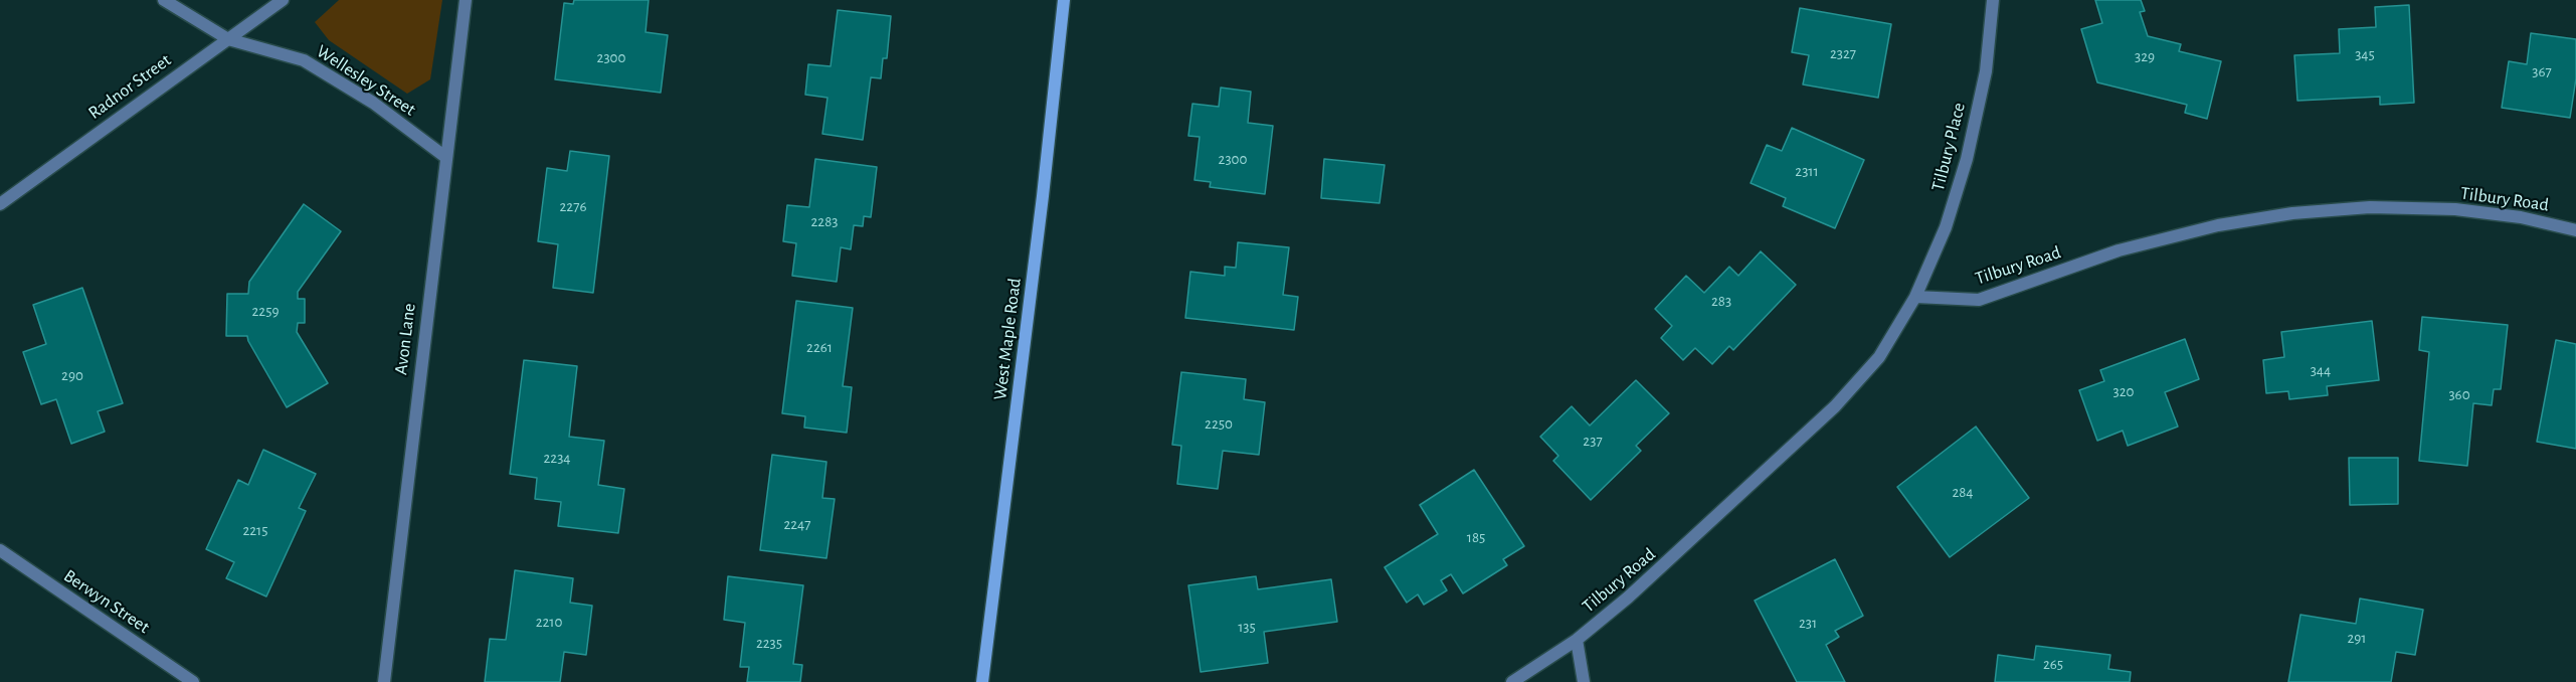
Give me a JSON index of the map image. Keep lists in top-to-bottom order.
{
  "streets": {
    "main road": ["West Maple Road"],
    "street": [
      "Wellesley Street",
      "Radnor Street",
      "Tilbury Place",
      "Tilbury Road",
      "Avon Lane",
      "Berwyn Street"
    ]
  },
  "crossings": [
    ["Wellesley Street", "Radnor Street"],
    ["Wellesley Street", "Avon Lane"],
    ["Tilbury Place", "Tilbury Road"]
  ],
  "house_numbers": [
    "2327",
    "345",
    "329",
    "2300",
    "367",
    "2300",
    "2311",
    "2276",
    "2283",
    "283",
    "2259",
    "2261",
    "344",
    "290",
    "320",
    "360",
    "2250",
    "237",
    "2234",
    "284",
    "2247",
    "2215",
    "185",
    "2210",
    "231",
    "135",
    "291",
    "2235",
    "265"
  ]
}
